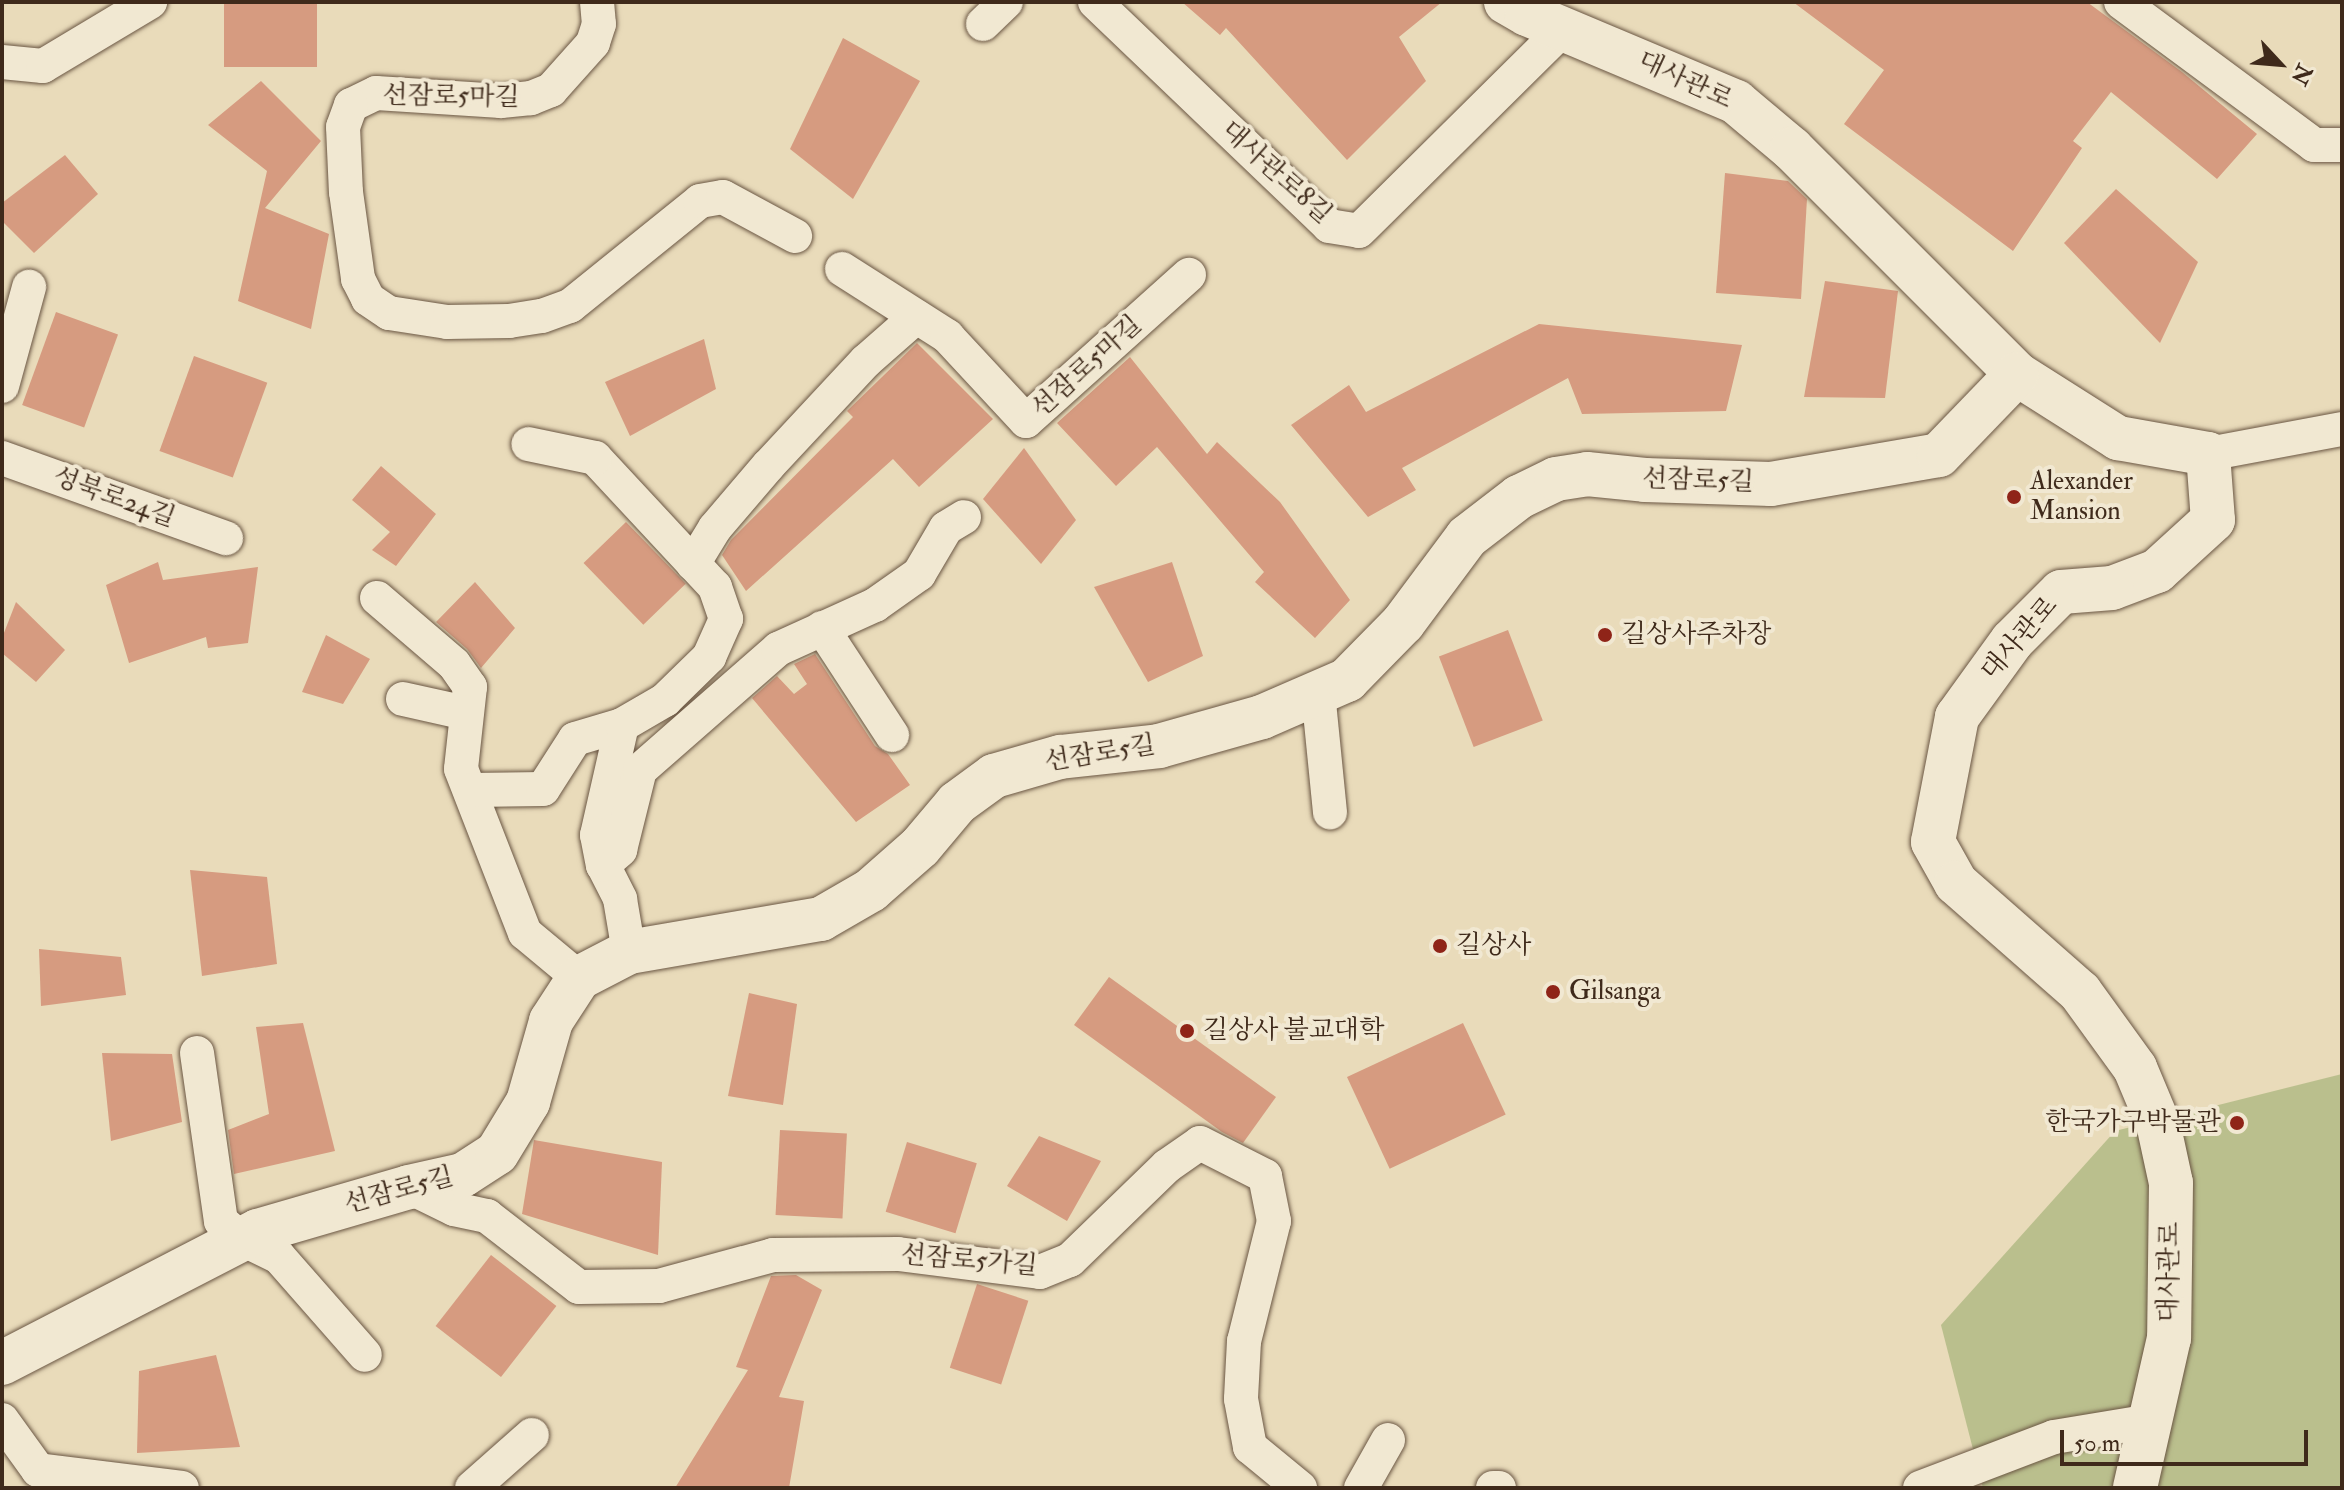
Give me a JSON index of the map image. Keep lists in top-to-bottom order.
{
  "streets": {
    "street": [
      "대사관로",
      "선잠로5마길",
      "대사관로8길",
      "선잠로5길",
      "성북로24길",
      "선잠로5가길"
    ]
  },
  "crossings": [
    ["대사관로", "대사관로8길"],
    ["대사관로", "선잠로5길"],
    ["선잠로5길", "선잠로5가길"]
  ],
  "places": [
    "Alexander Mansion",
    "길상사주차장",
    "길상사",
    "Gilsanga",
    "길상사 불교대학",
    "한국가구박물관"
  ],
  "scale_bar": "50 m",
  "north": "bottom right"
}
